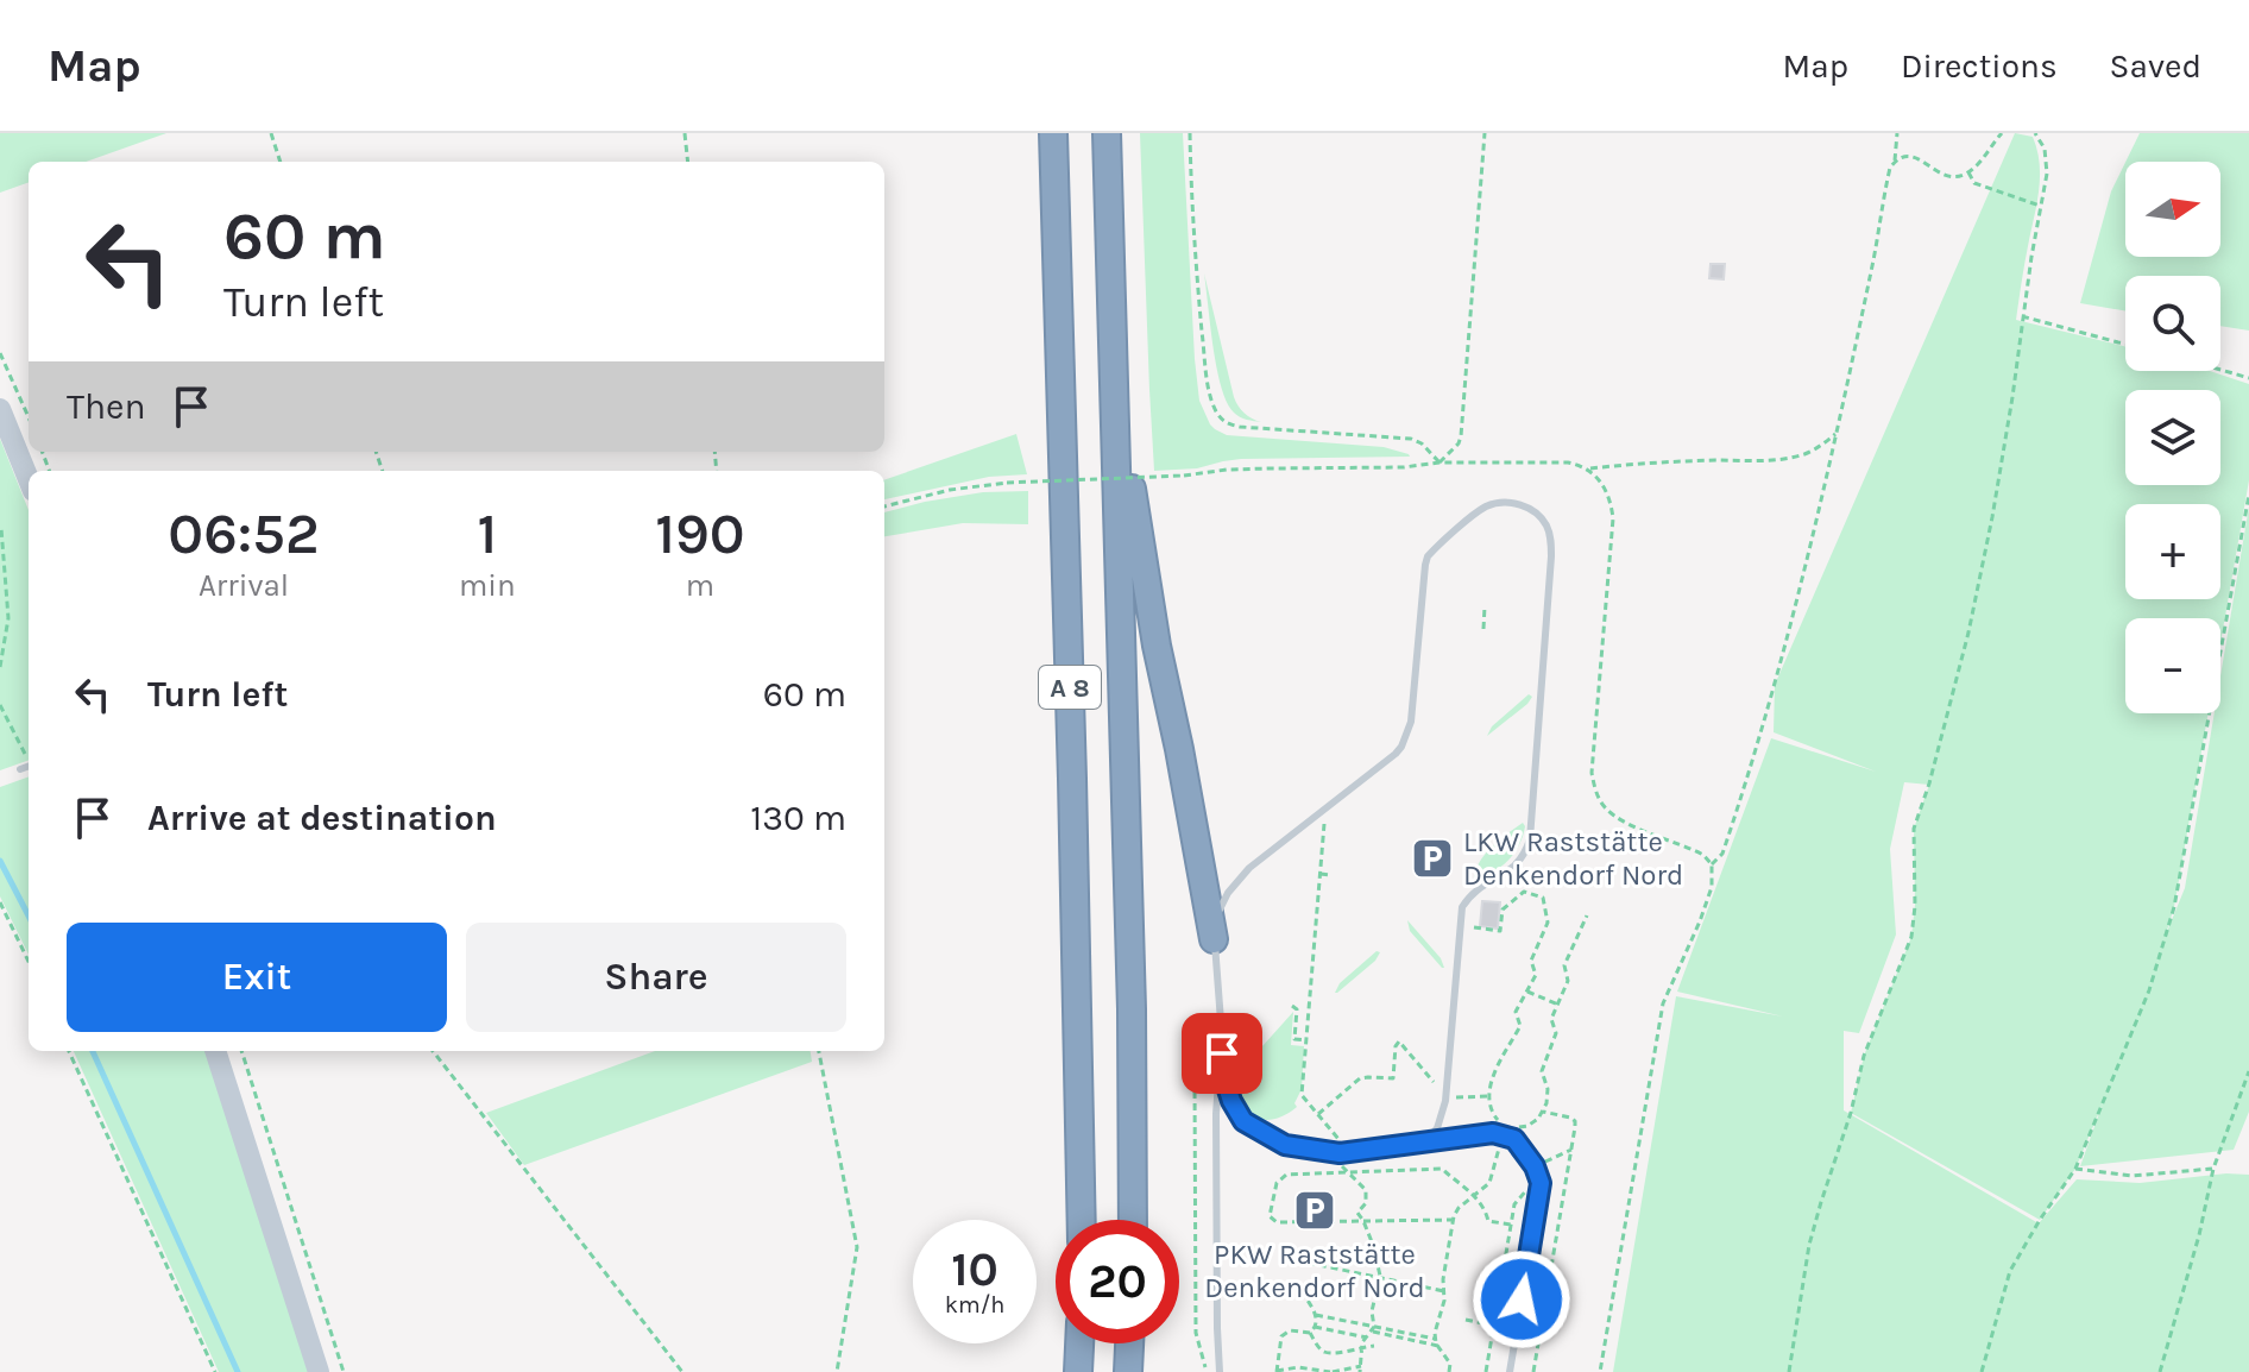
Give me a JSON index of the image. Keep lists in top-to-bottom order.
{
  "streets": {
    "highway": ["A 8"]
  },
  "places": {
    "parking": ["LKW Raststätte Denkendorf Nord", "PKW Raststätte Denkendorf Nord"]
  },
  "north": "right",
  "page": {
    "header": "Map",
    "nav": ["Map", "Directions", "Saved"],
    "map_buttons": ["+", "−"],
    "turn": ["60 m", "Turn left"],
    "then": "Then",
    "eta": [
      "06:52",
      "Arrival",
      "1",
      "min",
      "190",
      "m"
    ],
    "list": [
      {
        "name": "Turn left",
        "value": "60 m"
      },
      {
        "name": "Arrive at destination",
        "value": "130 m"
      }
    ],
    "buttons": ["Exit", "Share"],
    "speed": "10 km/h",
    "limit": "20"
  }
}
